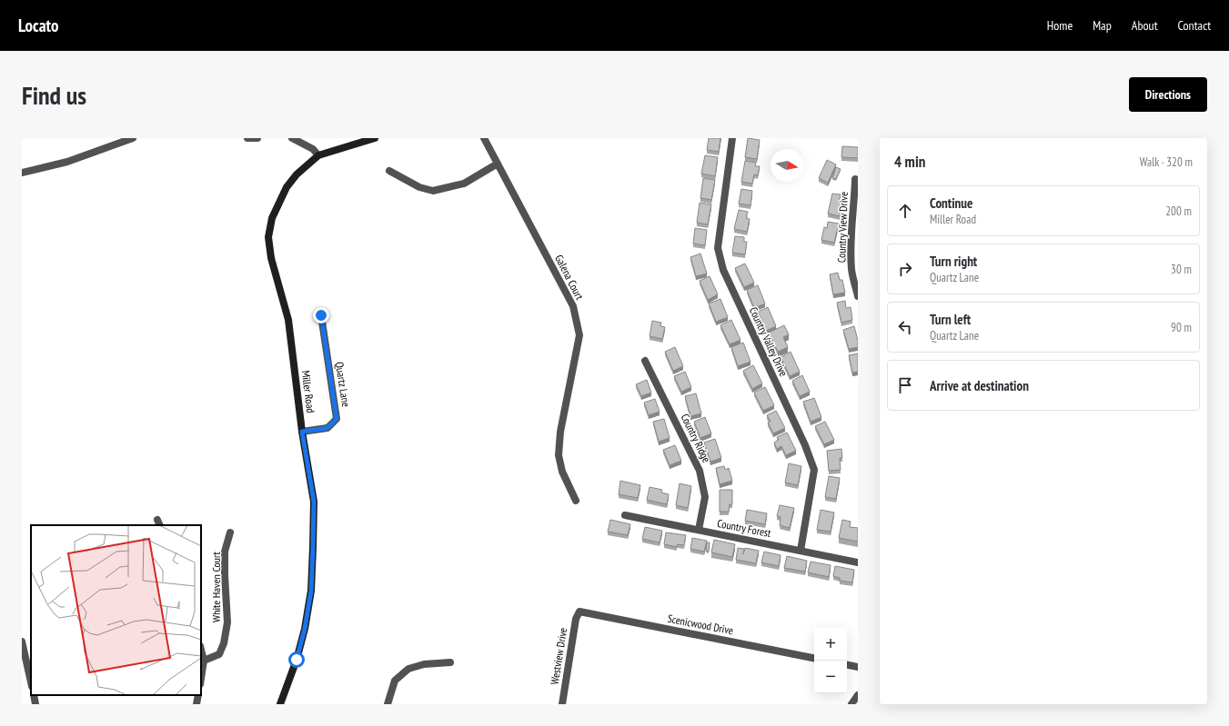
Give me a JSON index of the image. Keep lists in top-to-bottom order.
{
  "streets": {
    "street": [
      "Country View Drive",
      "Galena Court",
      "Country Valley Drive",
      "Quartz Lane",
      "Miller Road",
      "Country Ridge",
      "Country Forest",
      "White Haven Court",
      "Scenicwood Drive",
      "Westview Drive"
    ]
  },
  "crossings": [
    ["Country Valley Drive", "Country Forest"],
    ["Quartz Lane", "Miller Road"],
    ["Country Ridge", "Country Forest"],
    ["Scenicwood Drive", "Westview Drive"]
  ],
  "north": "right",
  "page": {
    "header": "Locato",
    "nav": [
      "Home",
      "Map",
      "About",
      "Contact"
    ],
    "buttons": "Directions",
    "title": "Find us",
    "heading": ["4 min", "Walk · 320 m"],
    "list": [
      ["Continue", "Miller Road", "200 m"],
      ["Turn right", "Quartz Lane", "30 m"],
      ["Turn left", "Quartz Lane", "90 m"],
      "Arrive at destination"
    ],
    "map_buttons": ["+", "−"]
  }
}
